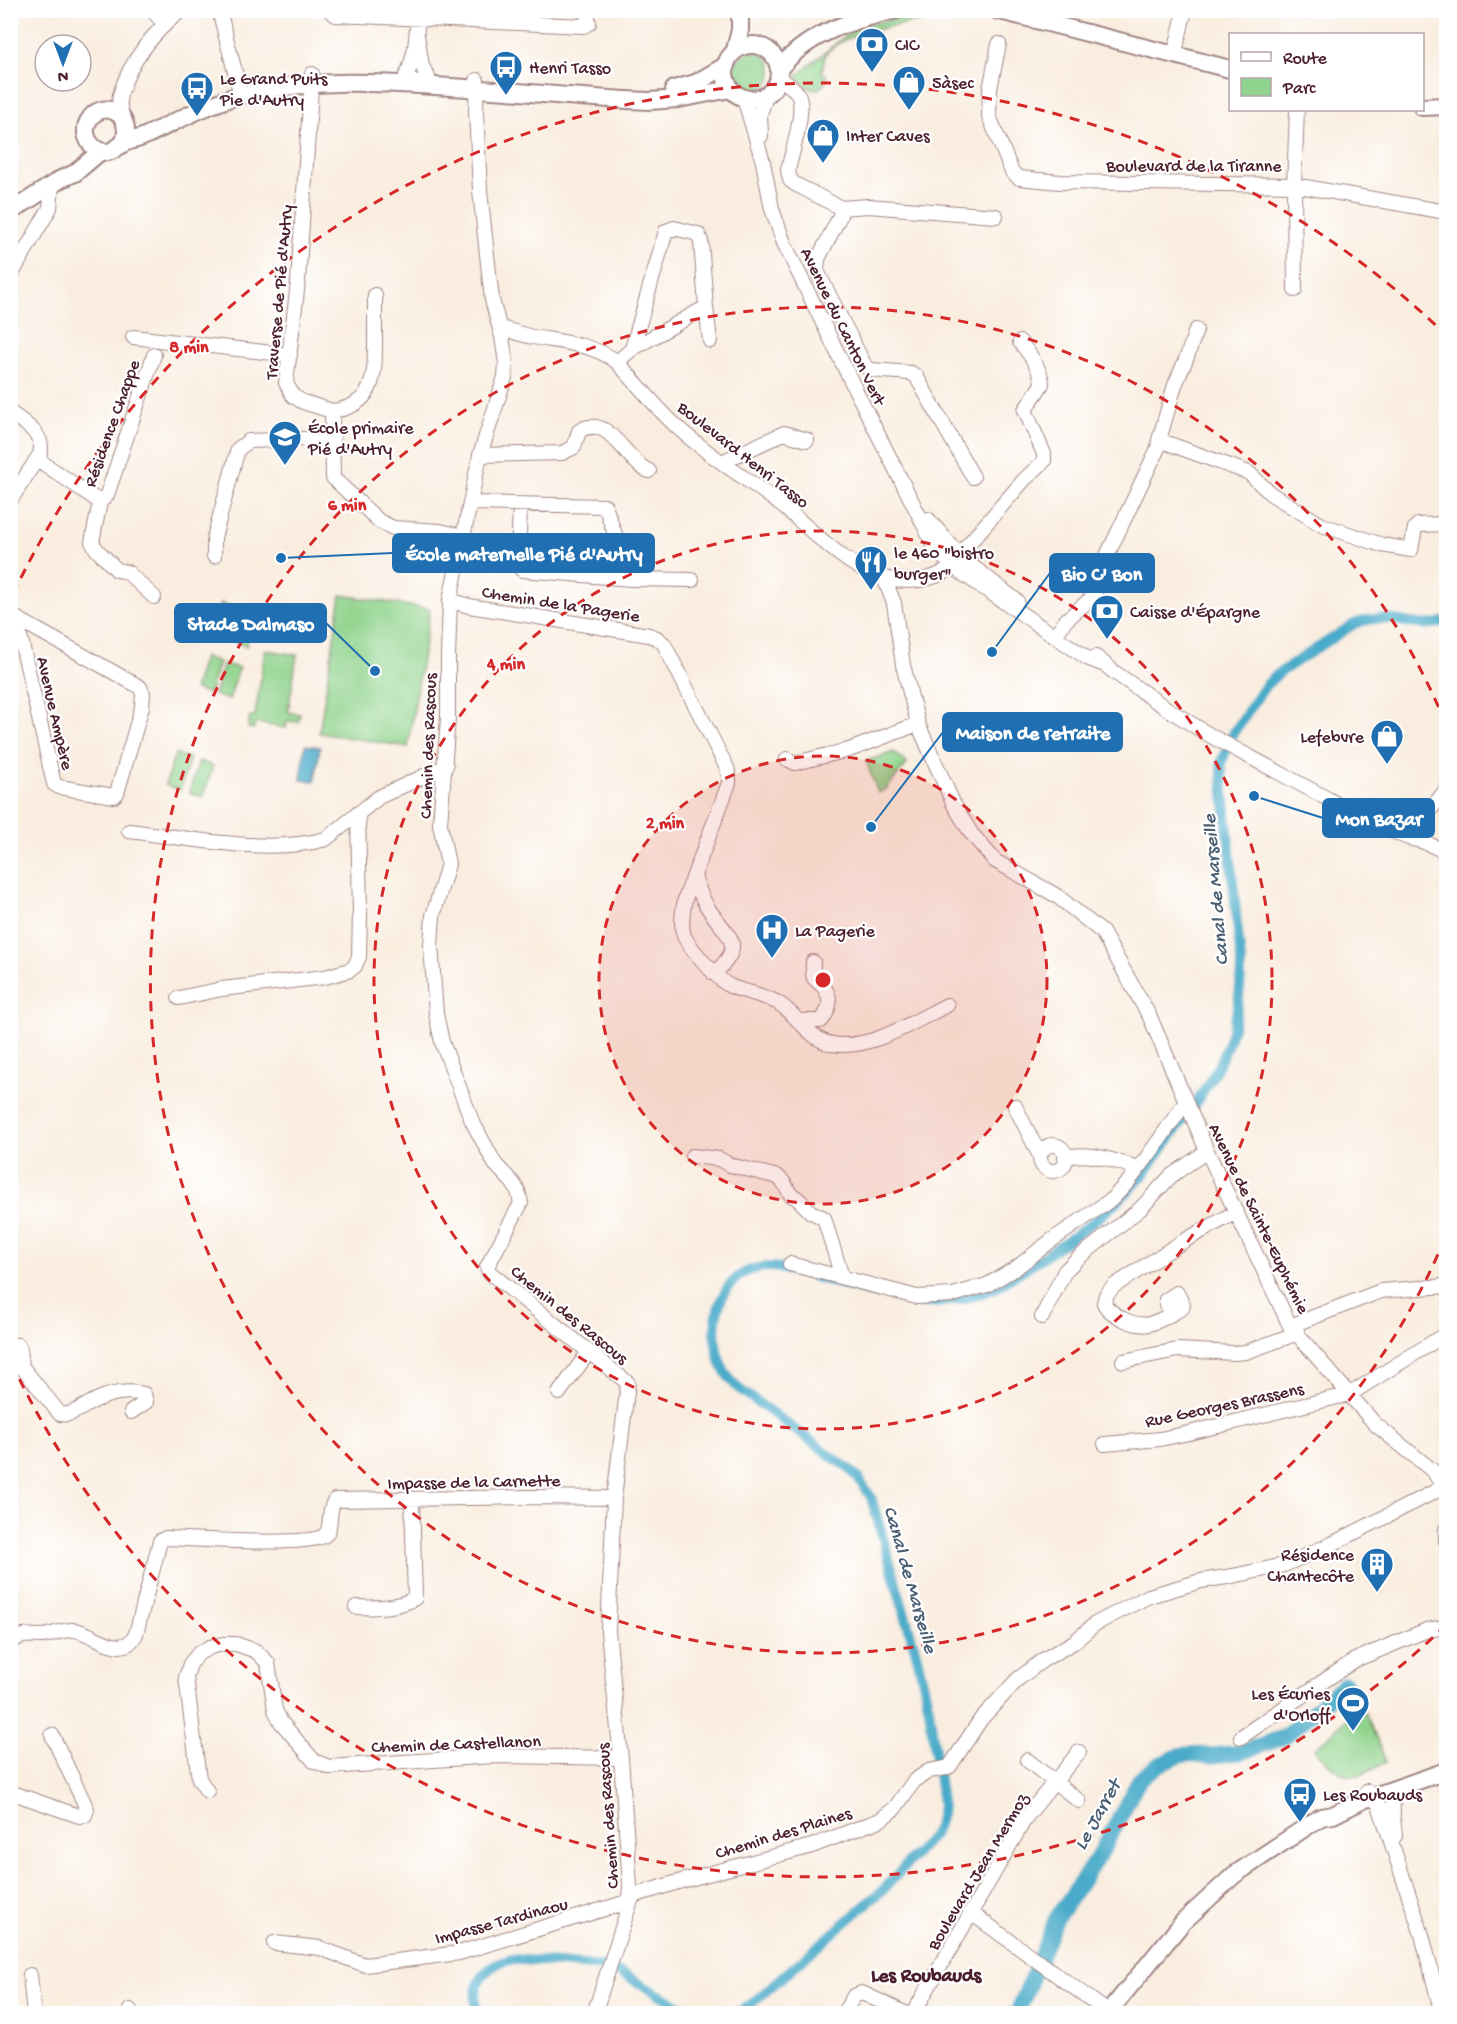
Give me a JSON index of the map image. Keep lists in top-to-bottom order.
{
  "streets": {
    "street": [
      "Boulevard de la Tiranne",
      "Traverse de Pié d'Autry",
      "Avenue du Canton Vert",
      "Résidence Chappe",
      "Boulevard Henri Tasso",
      "Chemin de la Pagerie",
      "Avenue Ampère",
      "Chemin des Rascous",
      "Avenue de Sainte-Euphémie",
      "Rue Georges Brassens",
      "Impasse de la Carnette",
      "Chemin de Castellanon",
      "Chemin des Plaines",
      "Boulevard Jean Mermoz",
      "Impasse Tardinaou"
    ]
  },
  "crossings": [
    ["Avenue du Canton Vert", "Boulevard Henri Tasso"],
    ["Boulevard Henri Tasso", "Chemin des Rascous"],
    ["Boulevard Henri Tasso", "Avenue de Sainte-Euphémie"],
    ["Chemin de la Pagerie", "Chemin des Rascous"],
    ["Chemin des Rascous", "Impasse de la Carnette"],
    ["Chemin des Rascous", "Chemin de Castellanon"],
    ["Chemin des Rascous", "Chemin des Plaines"],
    ["Chemin des Rascous", "Impasse Tardinaou"],
    ["Avenue de Sainte-Euphémie", "Rue Georges Brassens"],
    ["Avenue de Sainte-Euphémie", "Chemin des Plaines"],
    ["Chemin des Plaines", "Impasse Tardinaou"]
  ],
  "districts": ["Les Roubauds"],
  "water": ["Canal de Marseille", "Le Jarret"],
  "places": {
    "bank": ["CIC", "Caisse d'Épargne"],
    "bus stop": ["Henri Tasso", "Le Grand Puits Pie d'Autry", "Les Roubauds"],
    "shop": ["5àsec", "Inter Caves", "Lefebvre"],
    "school or university": ["École primaire Pié d'Autry"],
    "other": [
      "École maternelle Pié d'Autry",
      "Bio C' Bon",
      "Stade Dalmaso",
      "Mon Bazar",
      "Maison de retraite"
    ],
    "restaurant": ["le 460 \"bistro burger\""],
    "hospital": ["La Pagerie"],
    "building": ["Résidence Chantecôte"],
    "sports": ["Les Écuries d'Orloff"]
  },
  "legend": ["Route", "Parc"],
  "north": "bottom",
  "rings": [
    "8 min",
    "6 min",
    "4 min",
    "2 min"
  ]
}
